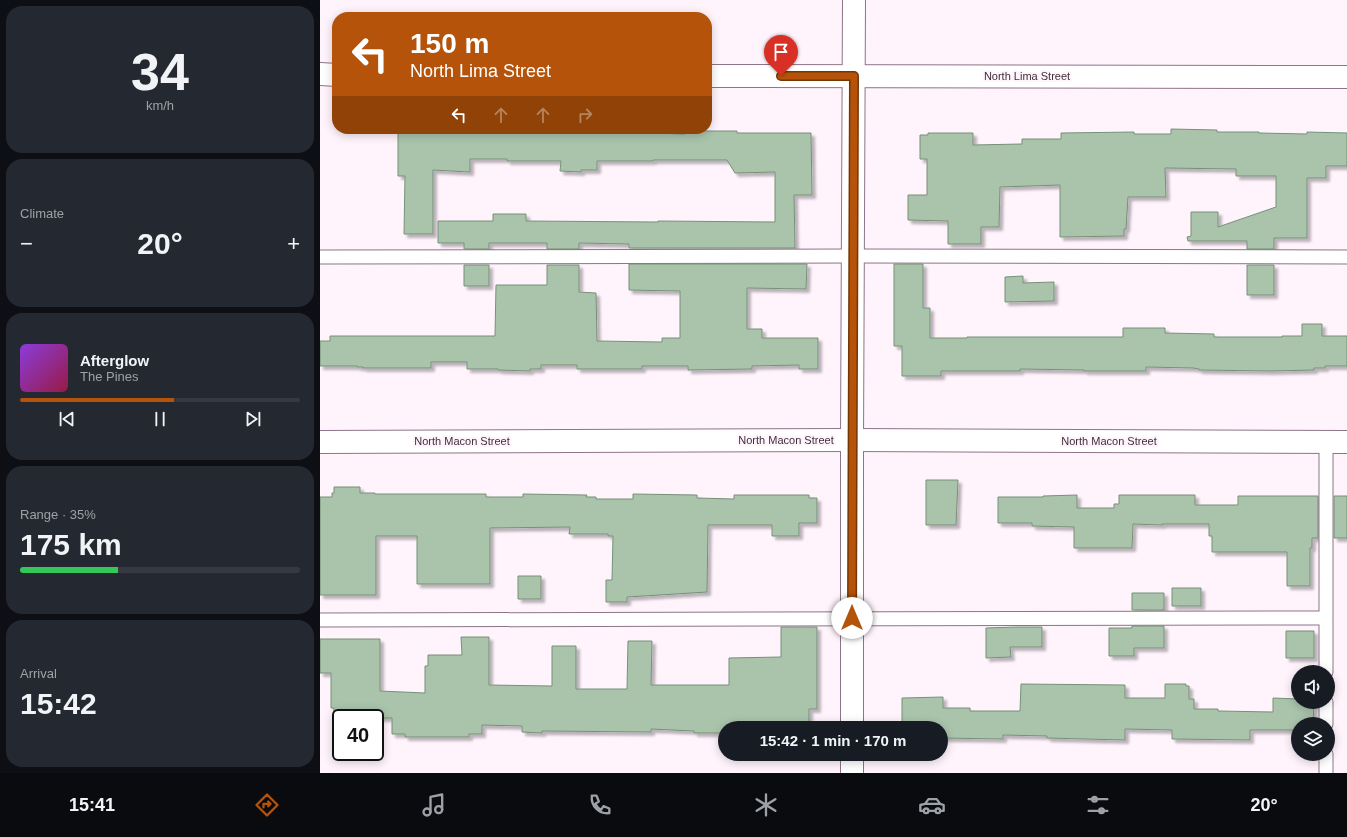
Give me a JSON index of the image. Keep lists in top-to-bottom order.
{
  "streets": {
    "street": ["North Lima Street", "North Macon Street"]
  },
  "page": {
    "tile": [
      ["34", "km/h"],
      "Climate",
      ["Range · 35%", "175 km"],
      ["Arrival", "15:42"]
    ],
    "turn": ["150 m", "North Lima Street"],
    "heat": ["−", "20°", "+"],
    "song": ["Afterglow", "The Pines"],
    "limit": "40",
    "trip": "15:42 · 1 min · 170 m",
    "tabs": ["15:41", "20°"]
  }
}
